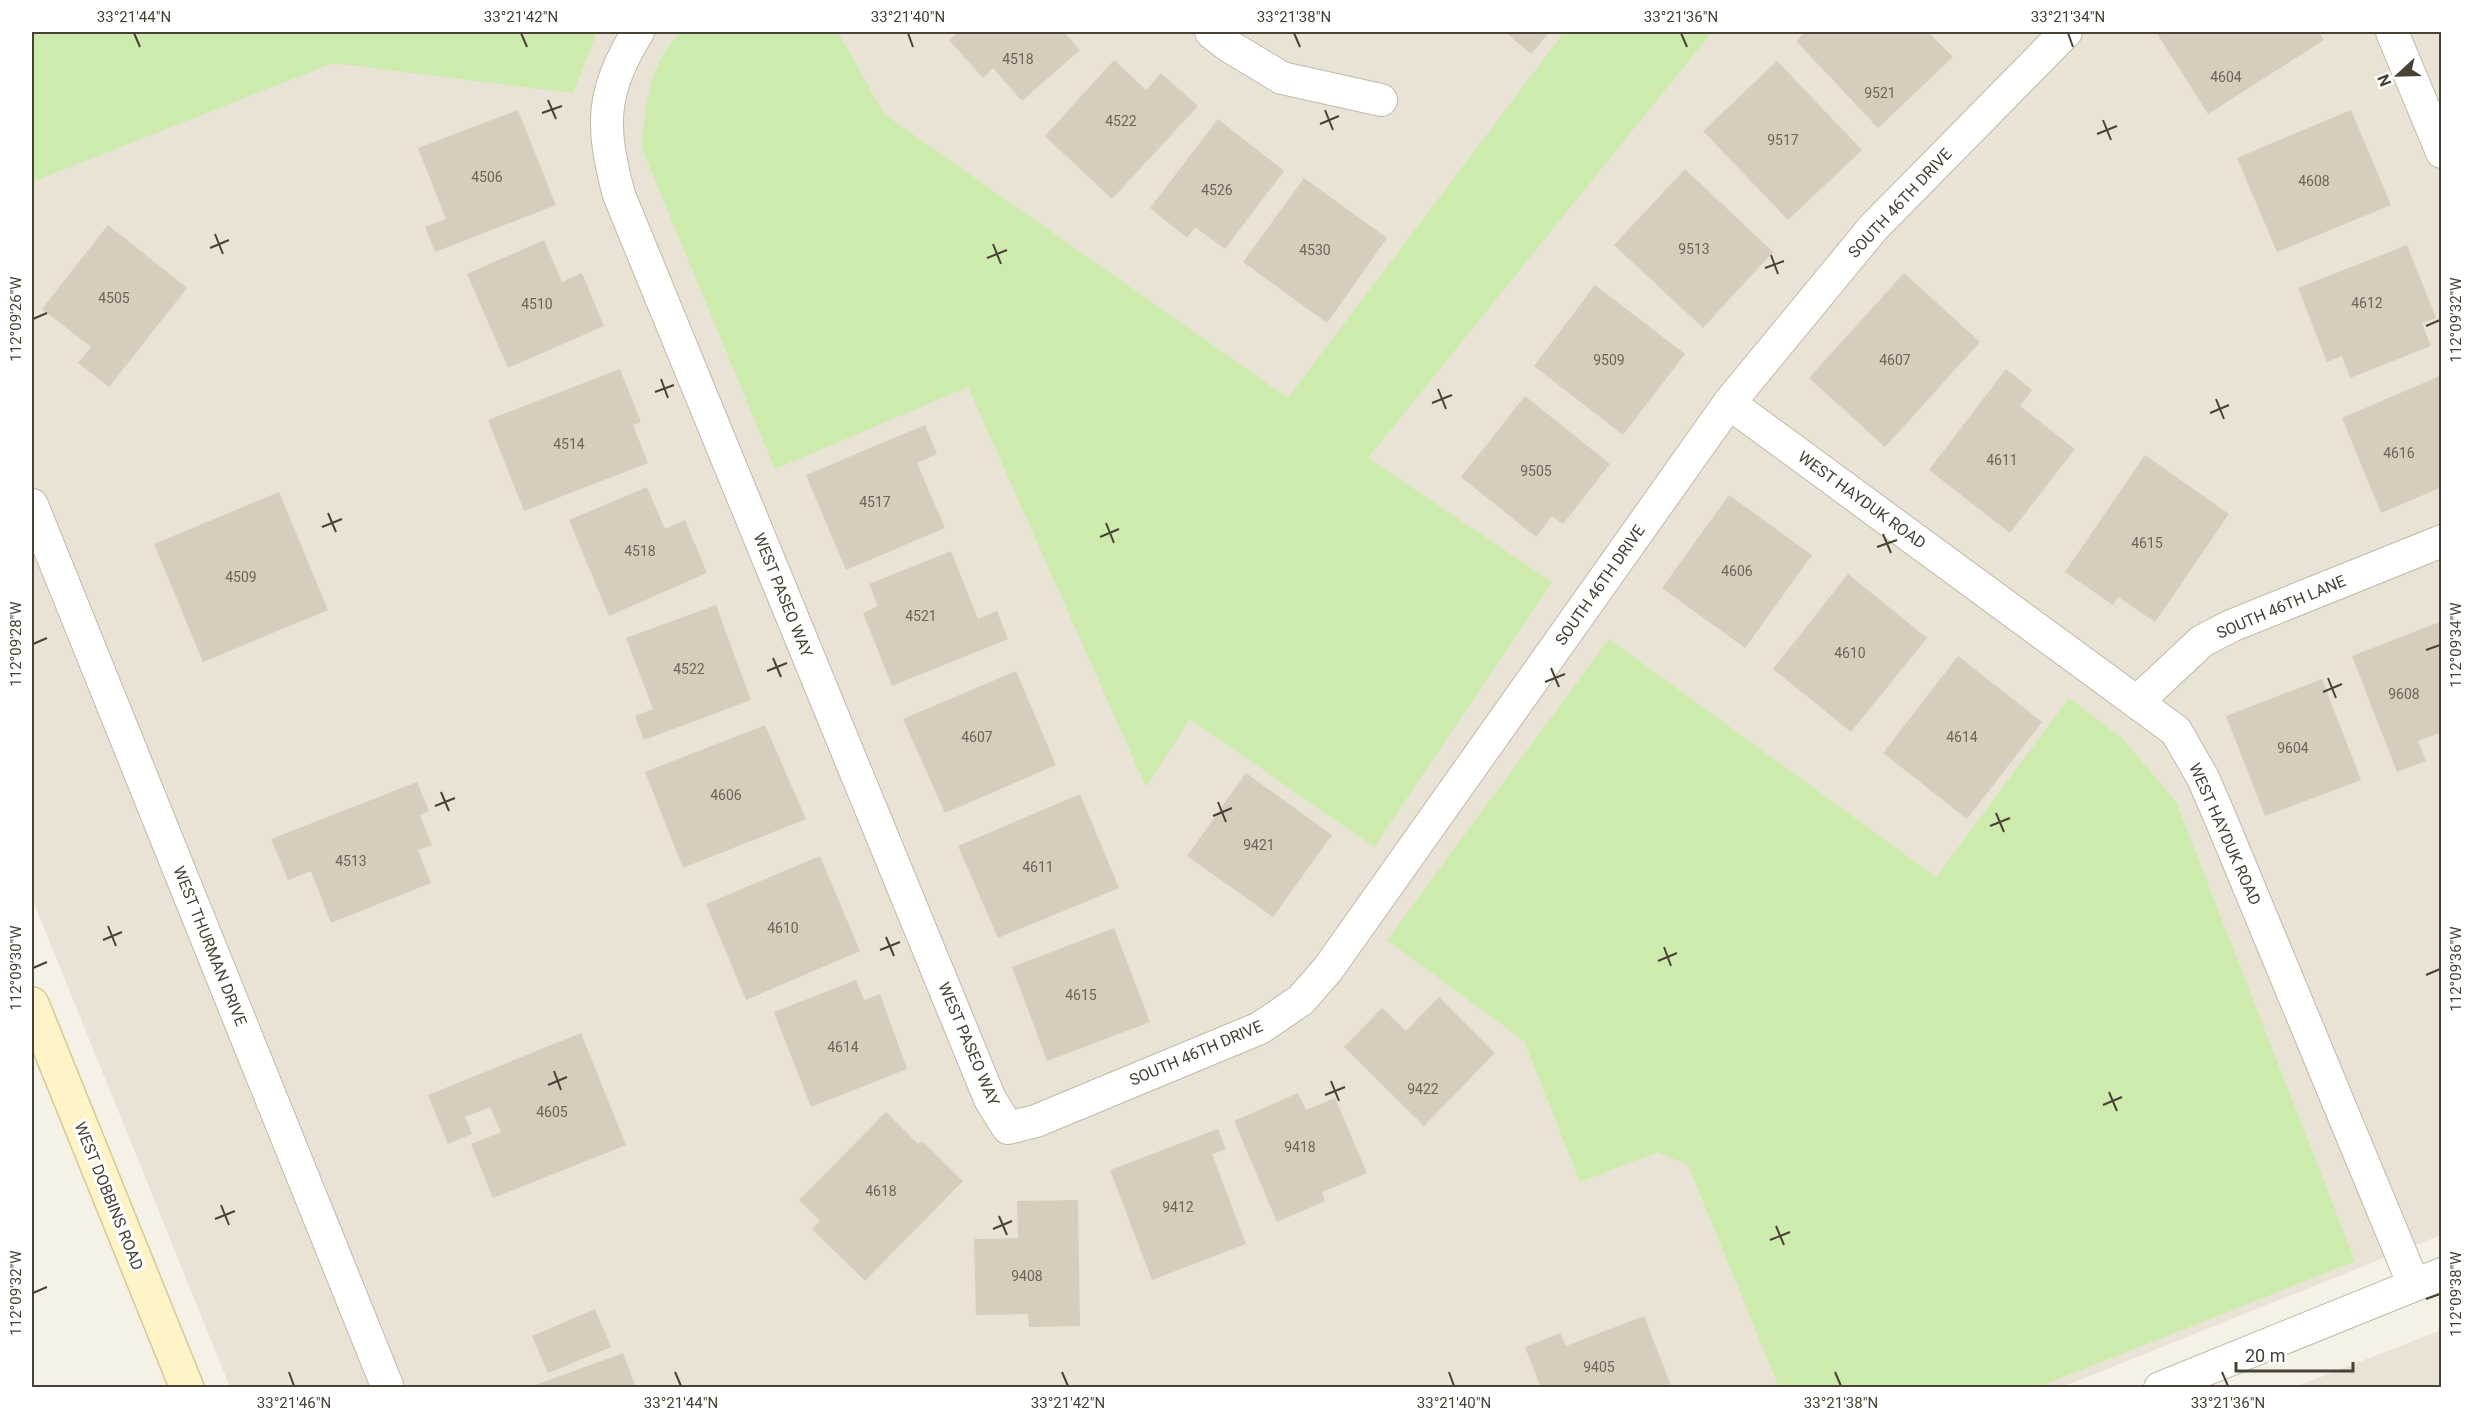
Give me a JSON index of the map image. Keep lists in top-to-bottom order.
{
  "streets": {
    "main road": ["WEST DOBBINS ROAD"],
    "street": [
      "SOUTH 46TH DRIVE",
      "WEST HAYDUK ROAD",
      "WEST PASEO WAY",
      "SOUTH 46TH LANE",
      "WEST THURMAN DRIVE"
    ]
  },
  "crossings": [
    ["SOUTH 46TH DRIVE", "WEST HAYDUK ROAD"],
    ["SOUTH 46TH DRIVE", "WEST PASEO WAY"],
    ["WEST HAYDUK ROAD", "SOUTH 46TH LANE"]
  ],
  "house_numbers": [
    "4518",
    "4604",
    "9521",
    "4522",
    "9517",
    "4506",
    "4608",
    "4526",
    "9513",
    "4530",
    "4505",
    "4612",
    "4510",
    "9509",
    "4607",
    "4514",
    "4616",
    "4611",
    "9505",
    "4517",
    "4615",
    "4518",
    "4606",
    "4509",
    "4521",
    "4610",
    "4522",
    "9608",
    "4607",
    "4614",
    "9604",
    "4606",
    "9421",
    "4513",
    "4611",
    "4610",
    "4615",
    "4614",
    "9422",
    "4605",
    "9418",
    "4618",
    "9412",
    "9408",
    "9405"
  ],
  "scale_bar": "20 m",
  "north": "left",
  "coordinates": [
    "33°21'44\"N",
    "33°21'42\"N",
    "33°21'40\"N",
    "33°21'38\"N",
    "33°21'36\"N",
    "33°21'34\"N",
    "112°09'26\"W",
    "112°09'32\"W",
    "112°09'28\"W",
    "112°09'34\"W",
    "112°09'30\"W",
    "112°09'36\"W",
    "112°09'38\"W",
    "33°21'46\"N"
  ]
}
